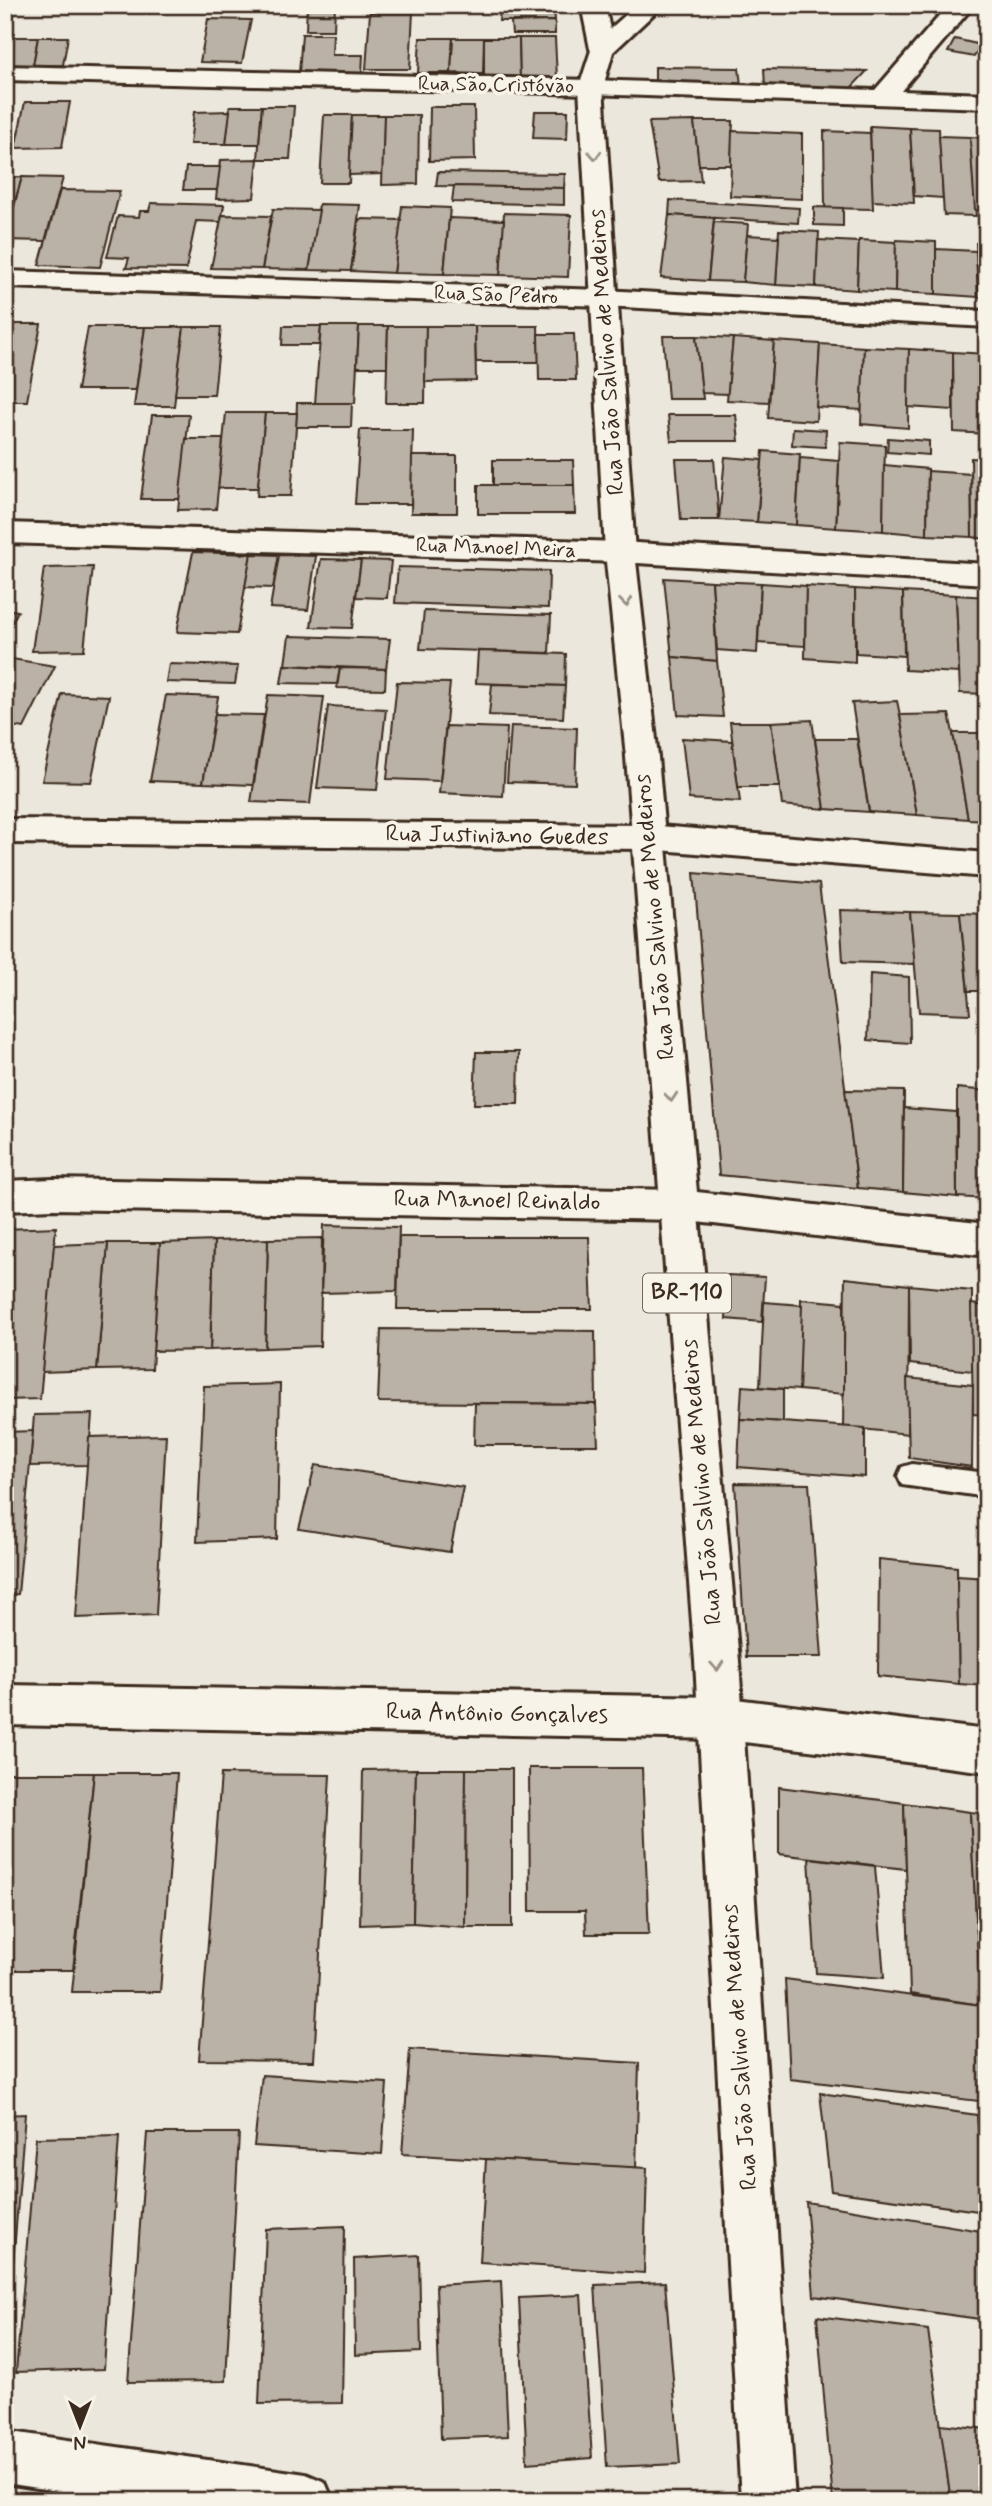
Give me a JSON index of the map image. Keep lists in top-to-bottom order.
{
  "streets": {
    "street": [
      "Rua São Cristóvão",
      "Rua São Pedro",
      "Rua João Salvino de Medeiros",
      "Rua Manoel Meira",
      "Rua Justiniano Guedes",
      "Rua Manoel Reinaldo",
      "BR-110",
      "Rua Antônio Gonçalves"
    ]
  },
  "crossings": [
    ["Rua São Cristóvão", "Rua João Salvino de Medeiros"],
    ["Rua São Cristóvão", "BR-110"],
    ["Rua São Pedro", "Rua João Salvino de Medeiros"],
    ["Rua João Salvino de Medeiros", "Rua Manoel Meira"],
    ["Rua João Salvino de Medeiros", "Rua Justiniano Guedes"],
    ["Rua João Salvino de Medeiros", "Rua Manoel Reinaldo"],
    ["Rua João Salvino de Medeiros", "BR-110"],
    ["Rua João Salvino de Medeiros", "Rua Antônio Gonçalves"]
  ],
  "one_way": ["Rua João Salvino de Medeiros"],
  "north": "bottom"
}
